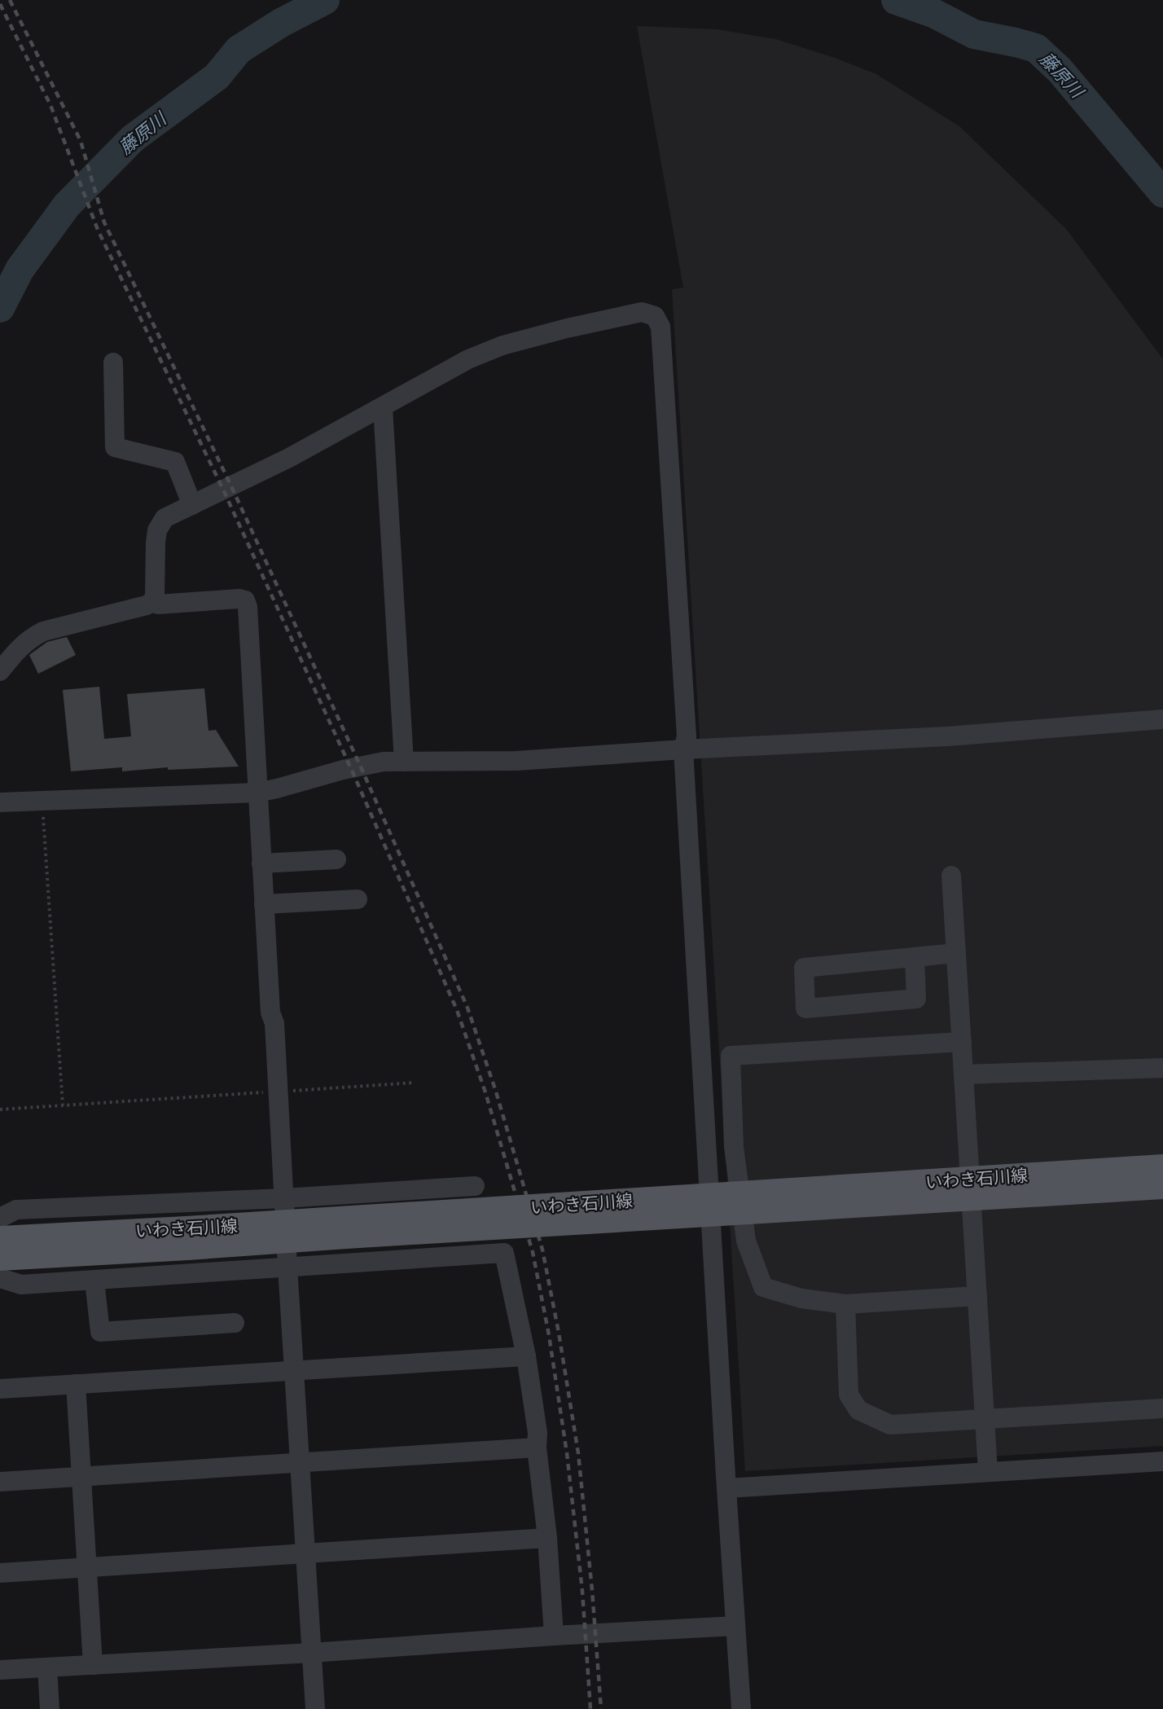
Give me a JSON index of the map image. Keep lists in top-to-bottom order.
{
  "streets": {
    "main road": ["いわき石川線"]
  },
  "water": ["藤原川"]
}
